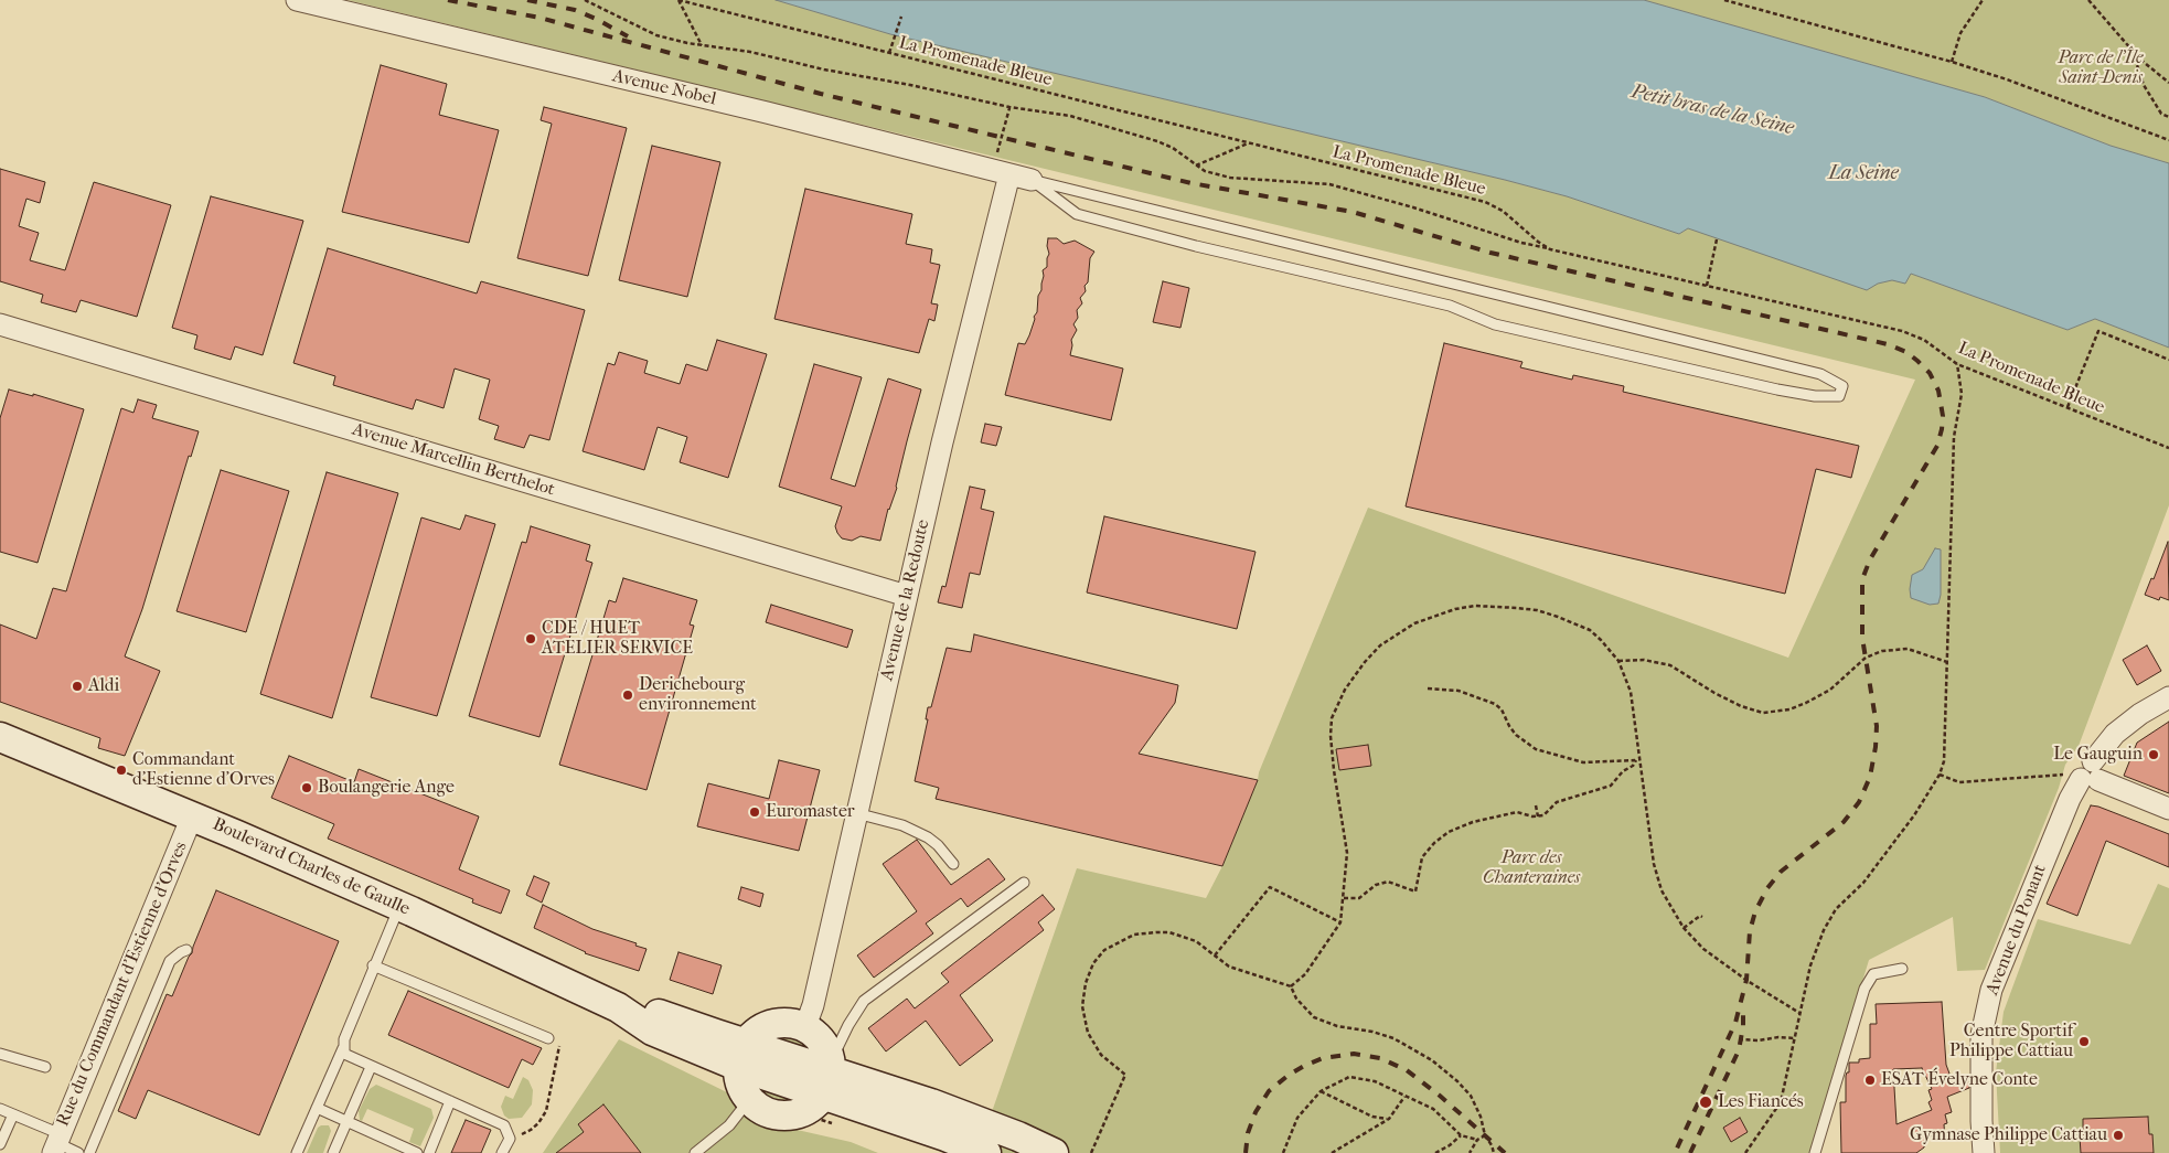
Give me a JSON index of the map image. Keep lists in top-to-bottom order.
{
  "streets": {
    "main road": ["Boulevard Charles de Gaulle"],
    "street": [
      "Avenue Nobel",
      "Avenue Marcellin Berthelot",
      "Avenue de la Redoute",
      "Avenue du Ponant",
      "Rue du Commandant d'Estienne d'Orves"
    ],
    "path": ["La Promenade Bleue"]
  },
  "crossings": [
    ["Avenue Nobel", "Avenue de la Redoute"],
    ["Avenue Marcellin Berthelot", "Avenue de la Redoute"],
    ["Boulevard Charles de Gaulle", "Rue du Commandant d'Estienne d'Orves"]
  ],
  "water": ["Petit bras de la Seine", "La Seine"],
  "parks": ["Parc de l'Île Saint-Denis", "Parc des Chanteraines"],
  "places": [
    "CDE / HUET ATELIER SERVICE",
    "Aldi",
    "Derichebourg environnement",
    "Le Gauguin",
    "Commandant d'Estienne d'Orves",
    "Boulangerie Ange",
    "Euromaster",
    "Centre Sportif Philippe Cattiau",
    "ESAT Évelyne Conte",
    "Les Fiancés",
    "Gymnase Philippe Cattiau"
  ]
}
